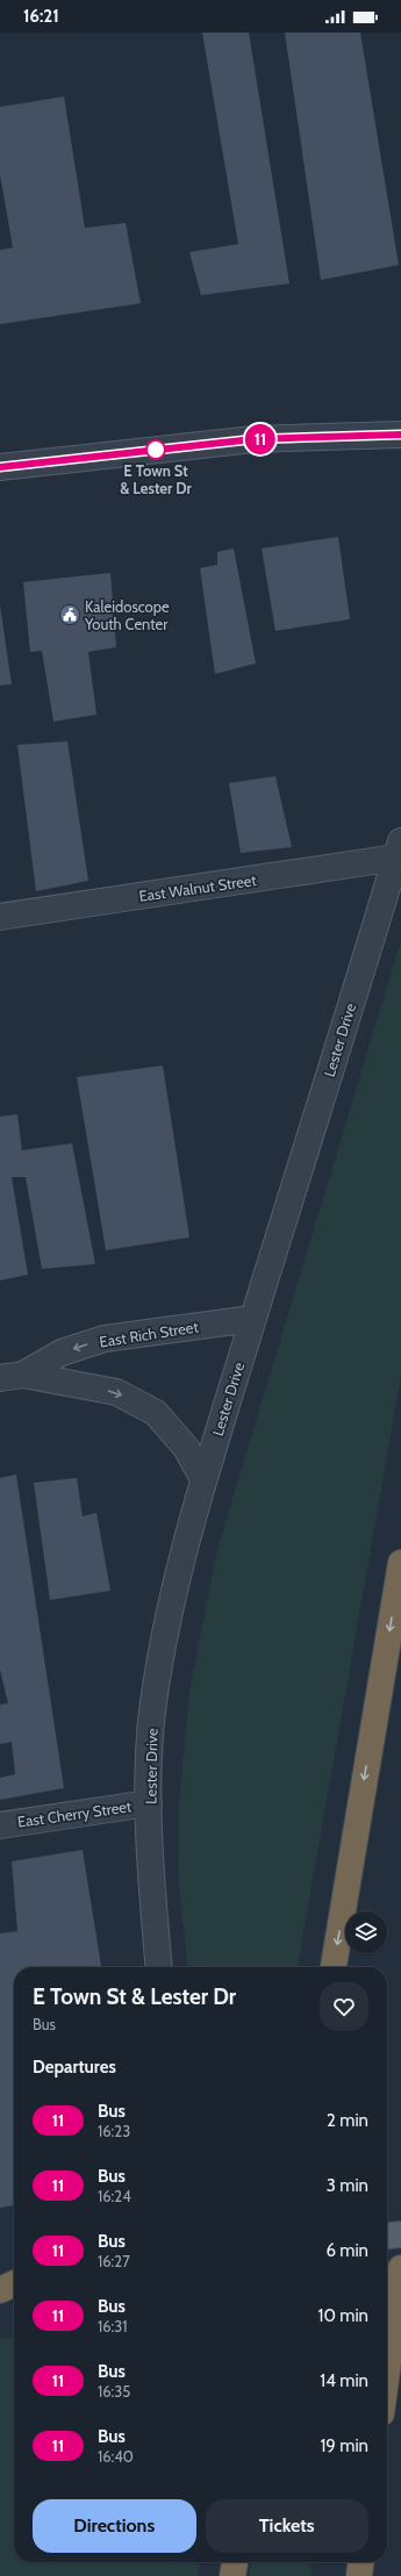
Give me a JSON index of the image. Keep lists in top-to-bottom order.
{
  "streets": {
    "street": [
      "East Walnut Street",
      "Lester Drive",
      "East Rich Street",
      "East Cherry Street"
    ]
  },
  "crossings": [
    ["East Walnut Street", "Lester Drive"],
    ["Lester Drive", "East Rich Street"],
    ["Lester Drive", "East Cherry Street"]
  ],
  "places": {
    "other": ["E Town St & Lester Dr"],
    "public building": ["Kaleidoscope Youth Center"]
  },
  "lines": ["bus line 11"],
  "page": {
    "status": "16:21",
    "on_map": "11",
    "heading": [
      ["E Town St & Lester Dr", "Bus"],
      "Departures"
    ],
    "list": [
      {
        "mark": "11",
        "name": "Bus",
        "note": "16:23",
        "value": "2 min"
      },
      {
        "mark": "11",
        "name": "Bus",
        "note": "16:24",
        "value": "3 min"
      },
      {
        "mark": "11",
        "name": "Bus",
        "note": "16:27",
        "value": "6 min"
      },
      {
        "mark": "11",
        "name": "Bus",
        "note": "16:31",
        "value": "10 min"
      },
      {
        "mark": "11",
        "name": "Bus",
        "note": "16:35",
        "value": "14 min"
      },
      {
        "mark": "11",
        "name": "Bus",
        "note": "16:40",
        "value": "19 min"
      }
    ],
    "buttons": ["Directions", "Tickets"]
  }
}
